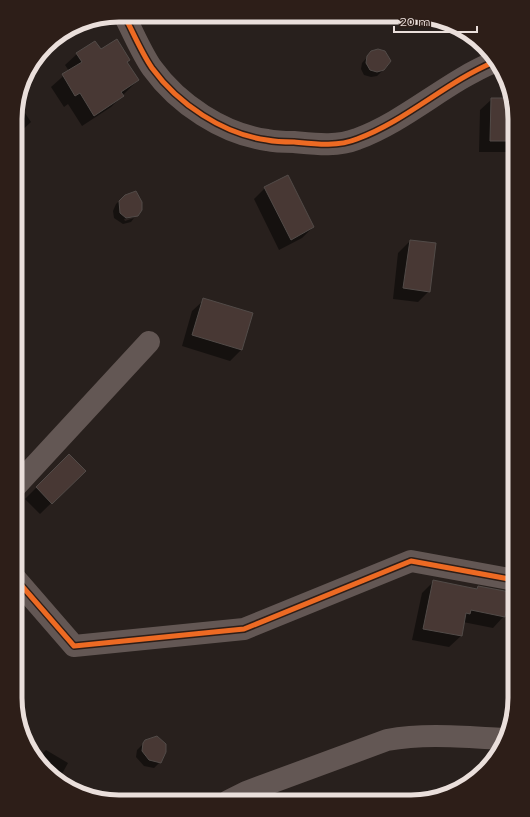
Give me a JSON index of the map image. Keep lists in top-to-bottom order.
{
  "scale_bar": "20 m"
}
